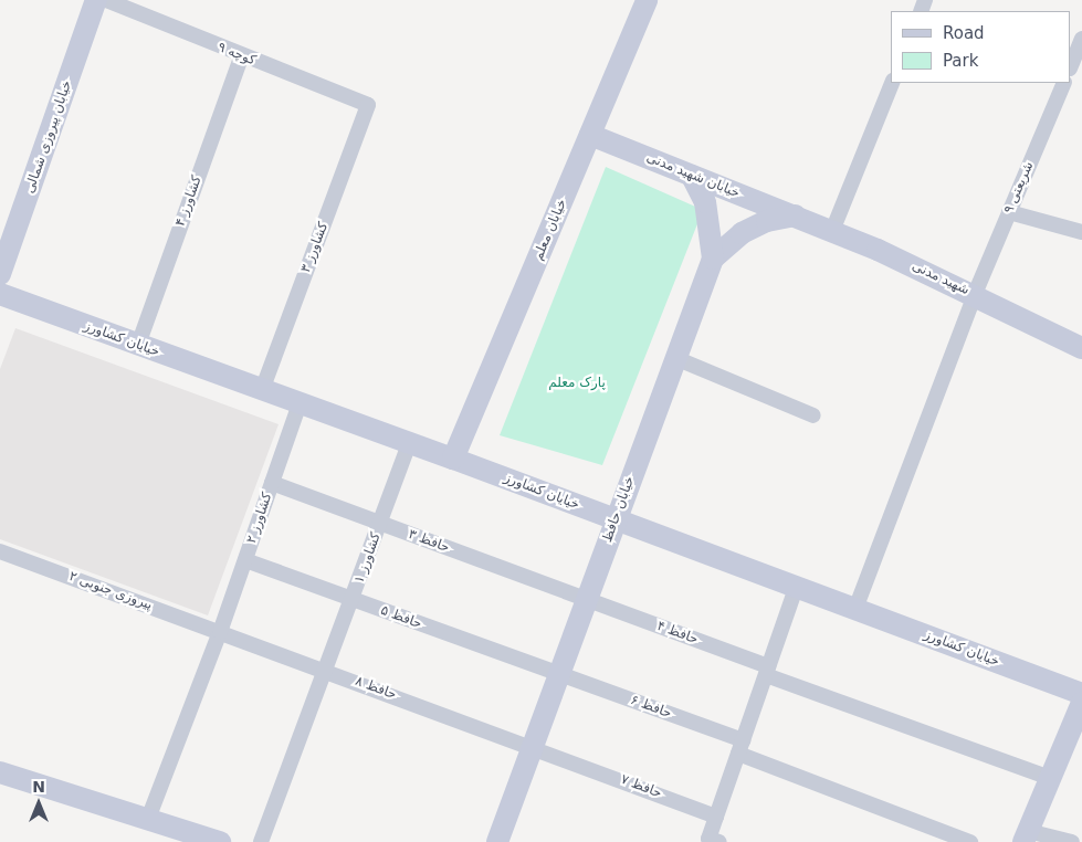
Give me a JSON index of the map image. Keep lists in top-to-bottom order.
{
  "streets": {
    "street": [
      "کوچه ۹",
      "خیابان پیروزی شمالی",
      "خیابان شهید مدنی",
      "شریعتی ۹",
      "کشاورز ۴",
      "خیابان معلم",
      "کشاورز ۳",
      "شهید مدنی",
      "خیایان کشاورز",
      "خیابان حافظ",
      "کشاورز ۲",
      "حافظ ۳",
      "کشاورز ۱",
      "پیروزی جنوبی ۲",
      "حافظ ۵",
      "حافظ ۴",
      "حافظ ۸",
      "حافظ ۶",
      "حافظ ۷"
    ]
  },
  "crossings": [
    ["کوچه ۹", "کشاورز ۴"],
    ["کوچه ۹", "کشاورز ۳"],
    ["خیابان شهید مدنی", "خیابان معلم"],
    ["خیابان شهید مدنی", "شهید مدنی"],
    ["شریعتی ۹", "شهید مدنی"],
    ["شریعتی ۹", "خیایان کشاورز"],
    ["کشاورز ۴", "خیایان کشاورز"],
    ["خیابان معلم", "خیایان کشاورز"],
    ["کشاورز ۳", "خیایان کشاورز"],
    ["خیایان کشاورز", "خیابان حافظ"],
    ["خیایان کشاورز", "کشاورز ۲"],
    ["خیایان کشاورز", "کشاورز ۱"],
    ["خیابان حافظ", "حافظ ۳"],
    ["خیابان حافظ", "حافظ ۵"],
    ["خیابان حافظ", "حافظ ۴"],
    ["خیابان حافظ", "حافظ ۸"],
    ["خیابان حافظ", "حافظ ۶"],
    ["خیابان حافظ", "حافظ ۷"],
    ["کشاورز ۲", "حافظ ۳"],
    ["کشاورز ۲", "پیروزی جنوبی ۲"],
    ["کشاورز ۲", "حافظ ۵"],
    ["کشاورز ۲", "حافظ ۸"],
    ["حافظ ۳", "کشاورز ۱"],
    ["حافظ ۳", "حافظ ۴"],
    ["کشاورز ۱", "حافظ ۵"],
    ["کشاورز ۱", "حافظ ۸"],
    ["پیروزی جنوبی ۲", "حافظ ۸"],
    ["حافظ ۵", "حافظ ۶"],
    ["حافظ ۸", "حافظ ۷"]
  ],
  "parks": ["پارک معلم"],
  "legend": ["Road", "Park"],
  "north": "top"
}
